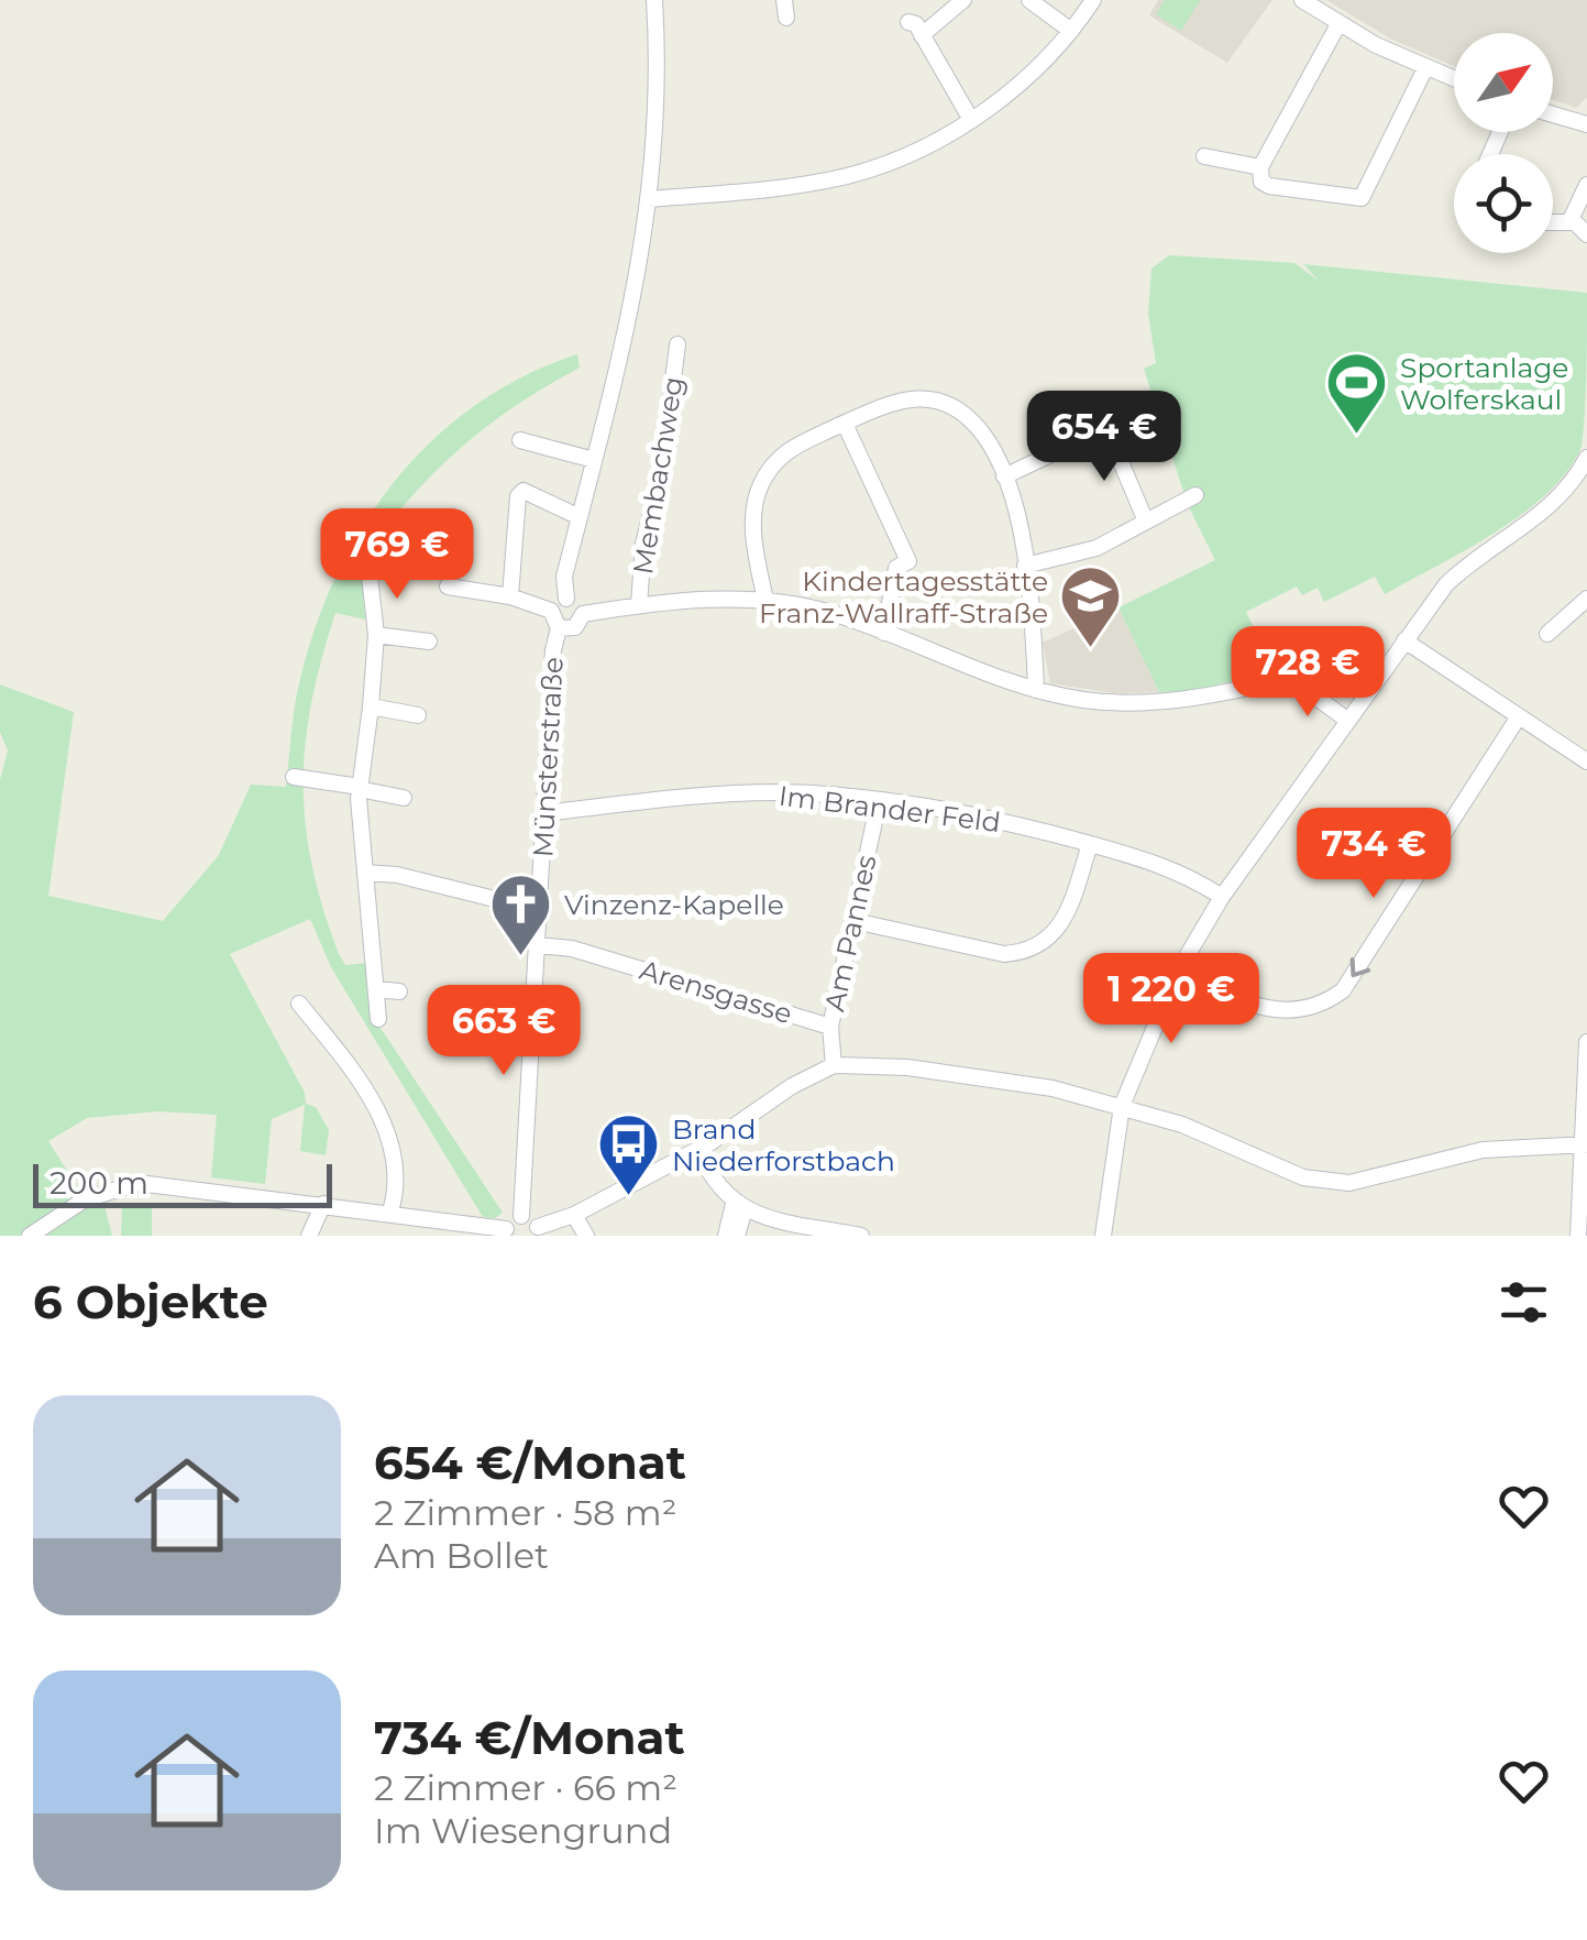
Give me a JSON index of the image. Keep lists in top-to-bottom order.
{
  "streets": {
    "street": [
      "Membachweg",
      "Münsterstraße",
      "Im Brander Feld",
      "Am Pannes",
      "Arensgasse"
    ]
  },
  "crossings": [
    ["Münsterstraße", "Im Brander Feld"],
    ["Münsterstraße", "Arensgasse"],
    ["Im Brander Feld", "Am Pannes"],
    ["Am Pannes", "Arensgasse"]
  ],
  "places": {
    "sports": ["Sportanlage Wolferskaul"],
    "school or university": ["Kindertagesstätte Franz-Wallraff-Straße"],
    "church": ["Vinzenz-Kapelle"],
    "bus stop": ["Brand Niederforstbach"]
  },
  "scale_bar": "200 m",
  "north": "top right",
  "page": {
    "price": [
      "654 €",
      "769 €",
      "728 €",
      "734 €",
      "1 220 €",
      "663 €"
    ],
    "scale": "200 m",
    "heading": "6 Objekte",
    "list": [
      {
        "name": "654 €/Monat",
        "note": "2 Zimmer · 58 m² · Am Bollet"
      },
      {
        "name": "734 €/Monat",
        "note": "2 Zimmer · 66 m² · Im Wiesengrund"
      }
    ]
  }
}
